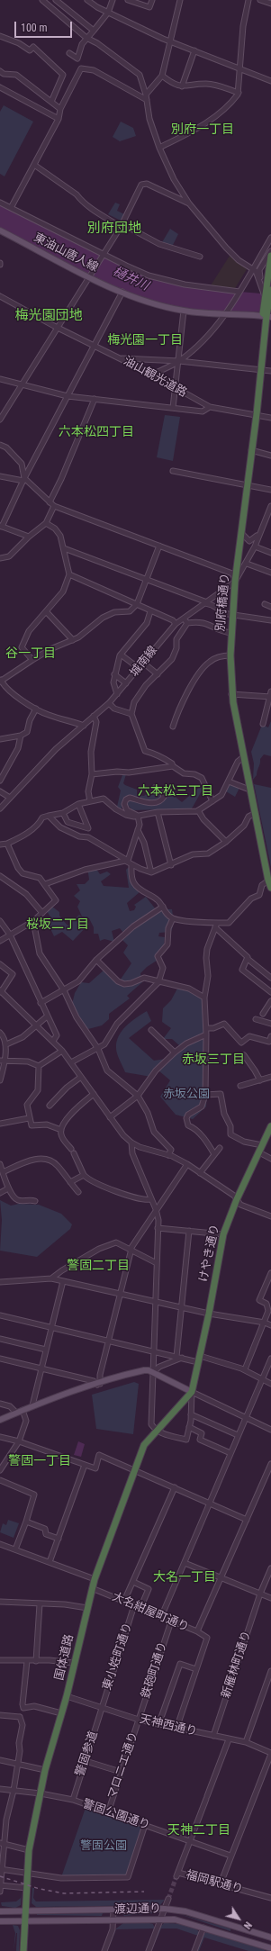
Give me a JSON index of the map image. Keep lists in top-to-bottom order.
{
  "streets": {
    "highway": ["別府橋通り", "けやき通り", "国体道路"],
    "main road": ["東油山唐人線", "渡辺通り"],
    "street": [
      "油山観光道路",
      "城南線",
      "大名紺屋町通り",
      "東小姓町通り",
      "新雁林町通り",
      "鉄砲町通り",
      "天神西通り",
      "警固参道",
      "マロニエ通り",
      "警固公園通り",
      "福岡駅通り"
    ]
  },
  "crossings": [
    ["東油山唐人線", "別府橋通り"],
    ["油山観光道路", "別府橋通り"],
    ["別府橋通り", "城南線"],
    ["けやき通り", "国体道路"],
    ["大名紺屋町通り", "東小姓町通り"],
    ["大名紺屋町通り", "国体道路"],
    ["大名紺屋町通り", "鉄砲町通り"],
    ["東小姓町通り", "天神西通り"],
    ["東小姓町通り", "警固参道"],
    ["国体道路", "天神西通り"],
    ["国体道路", "警固公園通り"],
    ["国体道路", "渡辺通り"],
    ["新雁林町通り", "天神西通り"],
    ["鉄砲町通り", "天神西通り"],
    ["鉄砲町通り", "マロニエ通り"],
    ["天神西通り", "警固参道"],
    ["天神西通り", "マロニエ通り"],
    ["警固参道", "警固公園通り"],
    ["マロニエ通り", "警固公園通り"],
    ["警固公園通り", "福岡駅通り"]
  ],
  "districts": [
    "別府一丁目",
    "別府団地",
    "梅光園団地",
    "梅光園一丁目",
    "六本松四丁目",
    "谷一丁目",
    "六本松三丁目",
    "桜坂二丁目",
    "赤坂三丁目",
    "警固二丁目",
    "警固一丁目",
    "大名一丁目",
    "天神二丁目"
  ],
  "water": ["樋井川"],
  "parks": ["赤坂公園", "警固公園"],
  "scale_bar": "100 m",
  "north": "bottom right"
}
